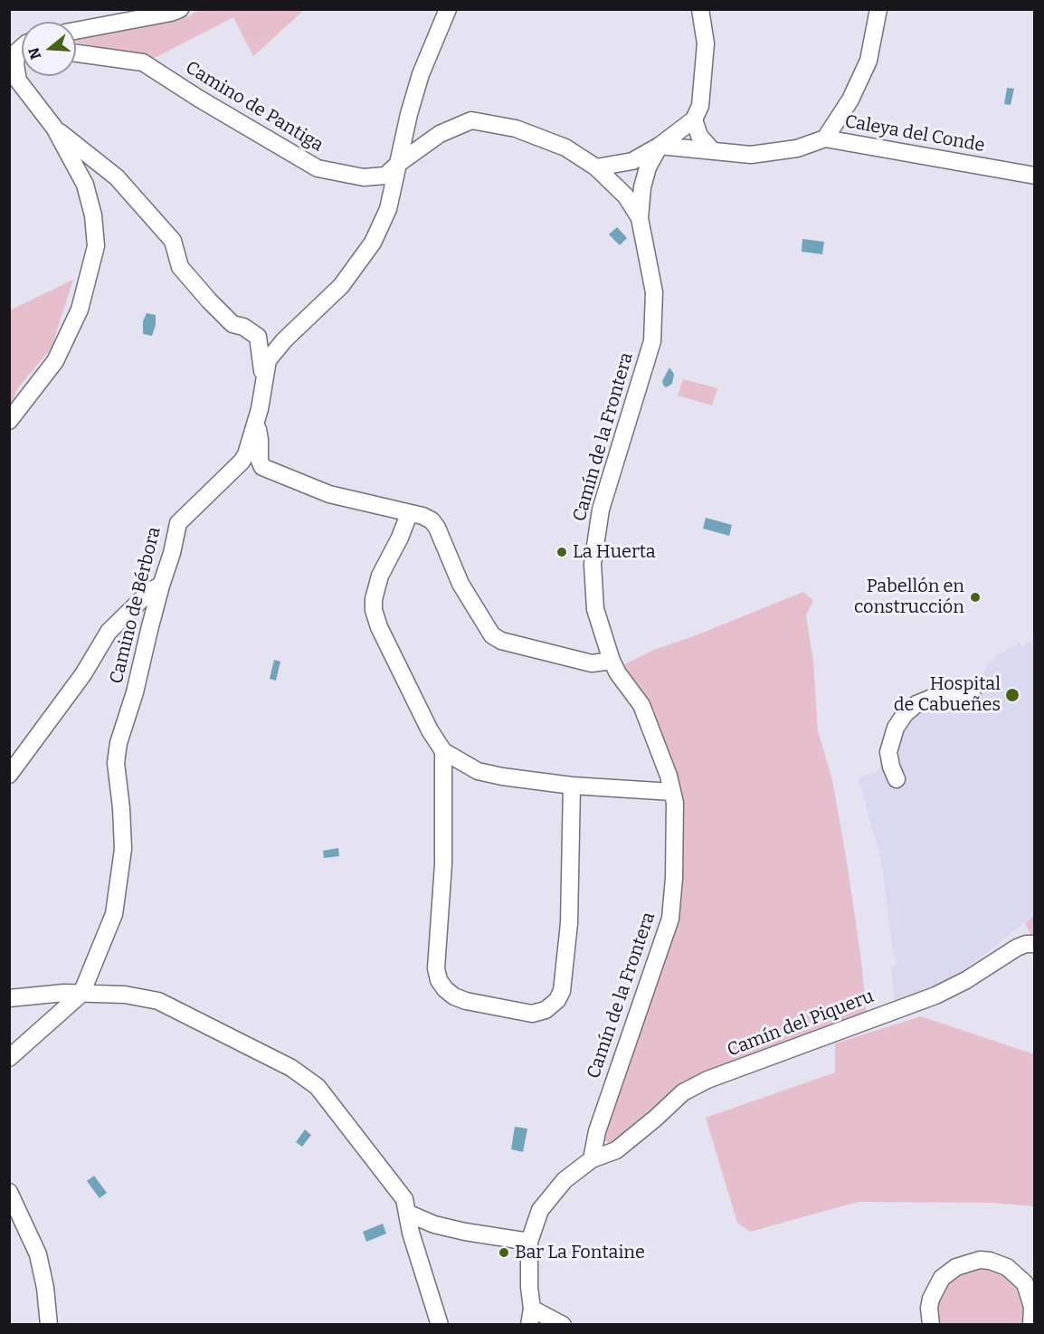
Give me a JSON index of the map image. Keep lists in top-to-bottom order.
{
  "streets": {
    "street": [
      "Camino de Pantiga",
      "Caleya del Conde",
      "Camín de la Frontera",
      "Camino de Bérbora",
      "Camín del Piqueru"
    ]
  },
  "crossings": [
    ["Camino de Pantiga", "Camín de la Frontera"],
    ["Camino de Pantiga", "Camino de Bérbora"],
    ["Camín de la Frontera", "Camín del Piqueru"]
  ],
  "places": [
    "La Huerta",
    "Pabellón en construcción",
    "Hospital de Cabueñes",
    "Bar La Fontaine"
  ],
  "north": "left"
}
